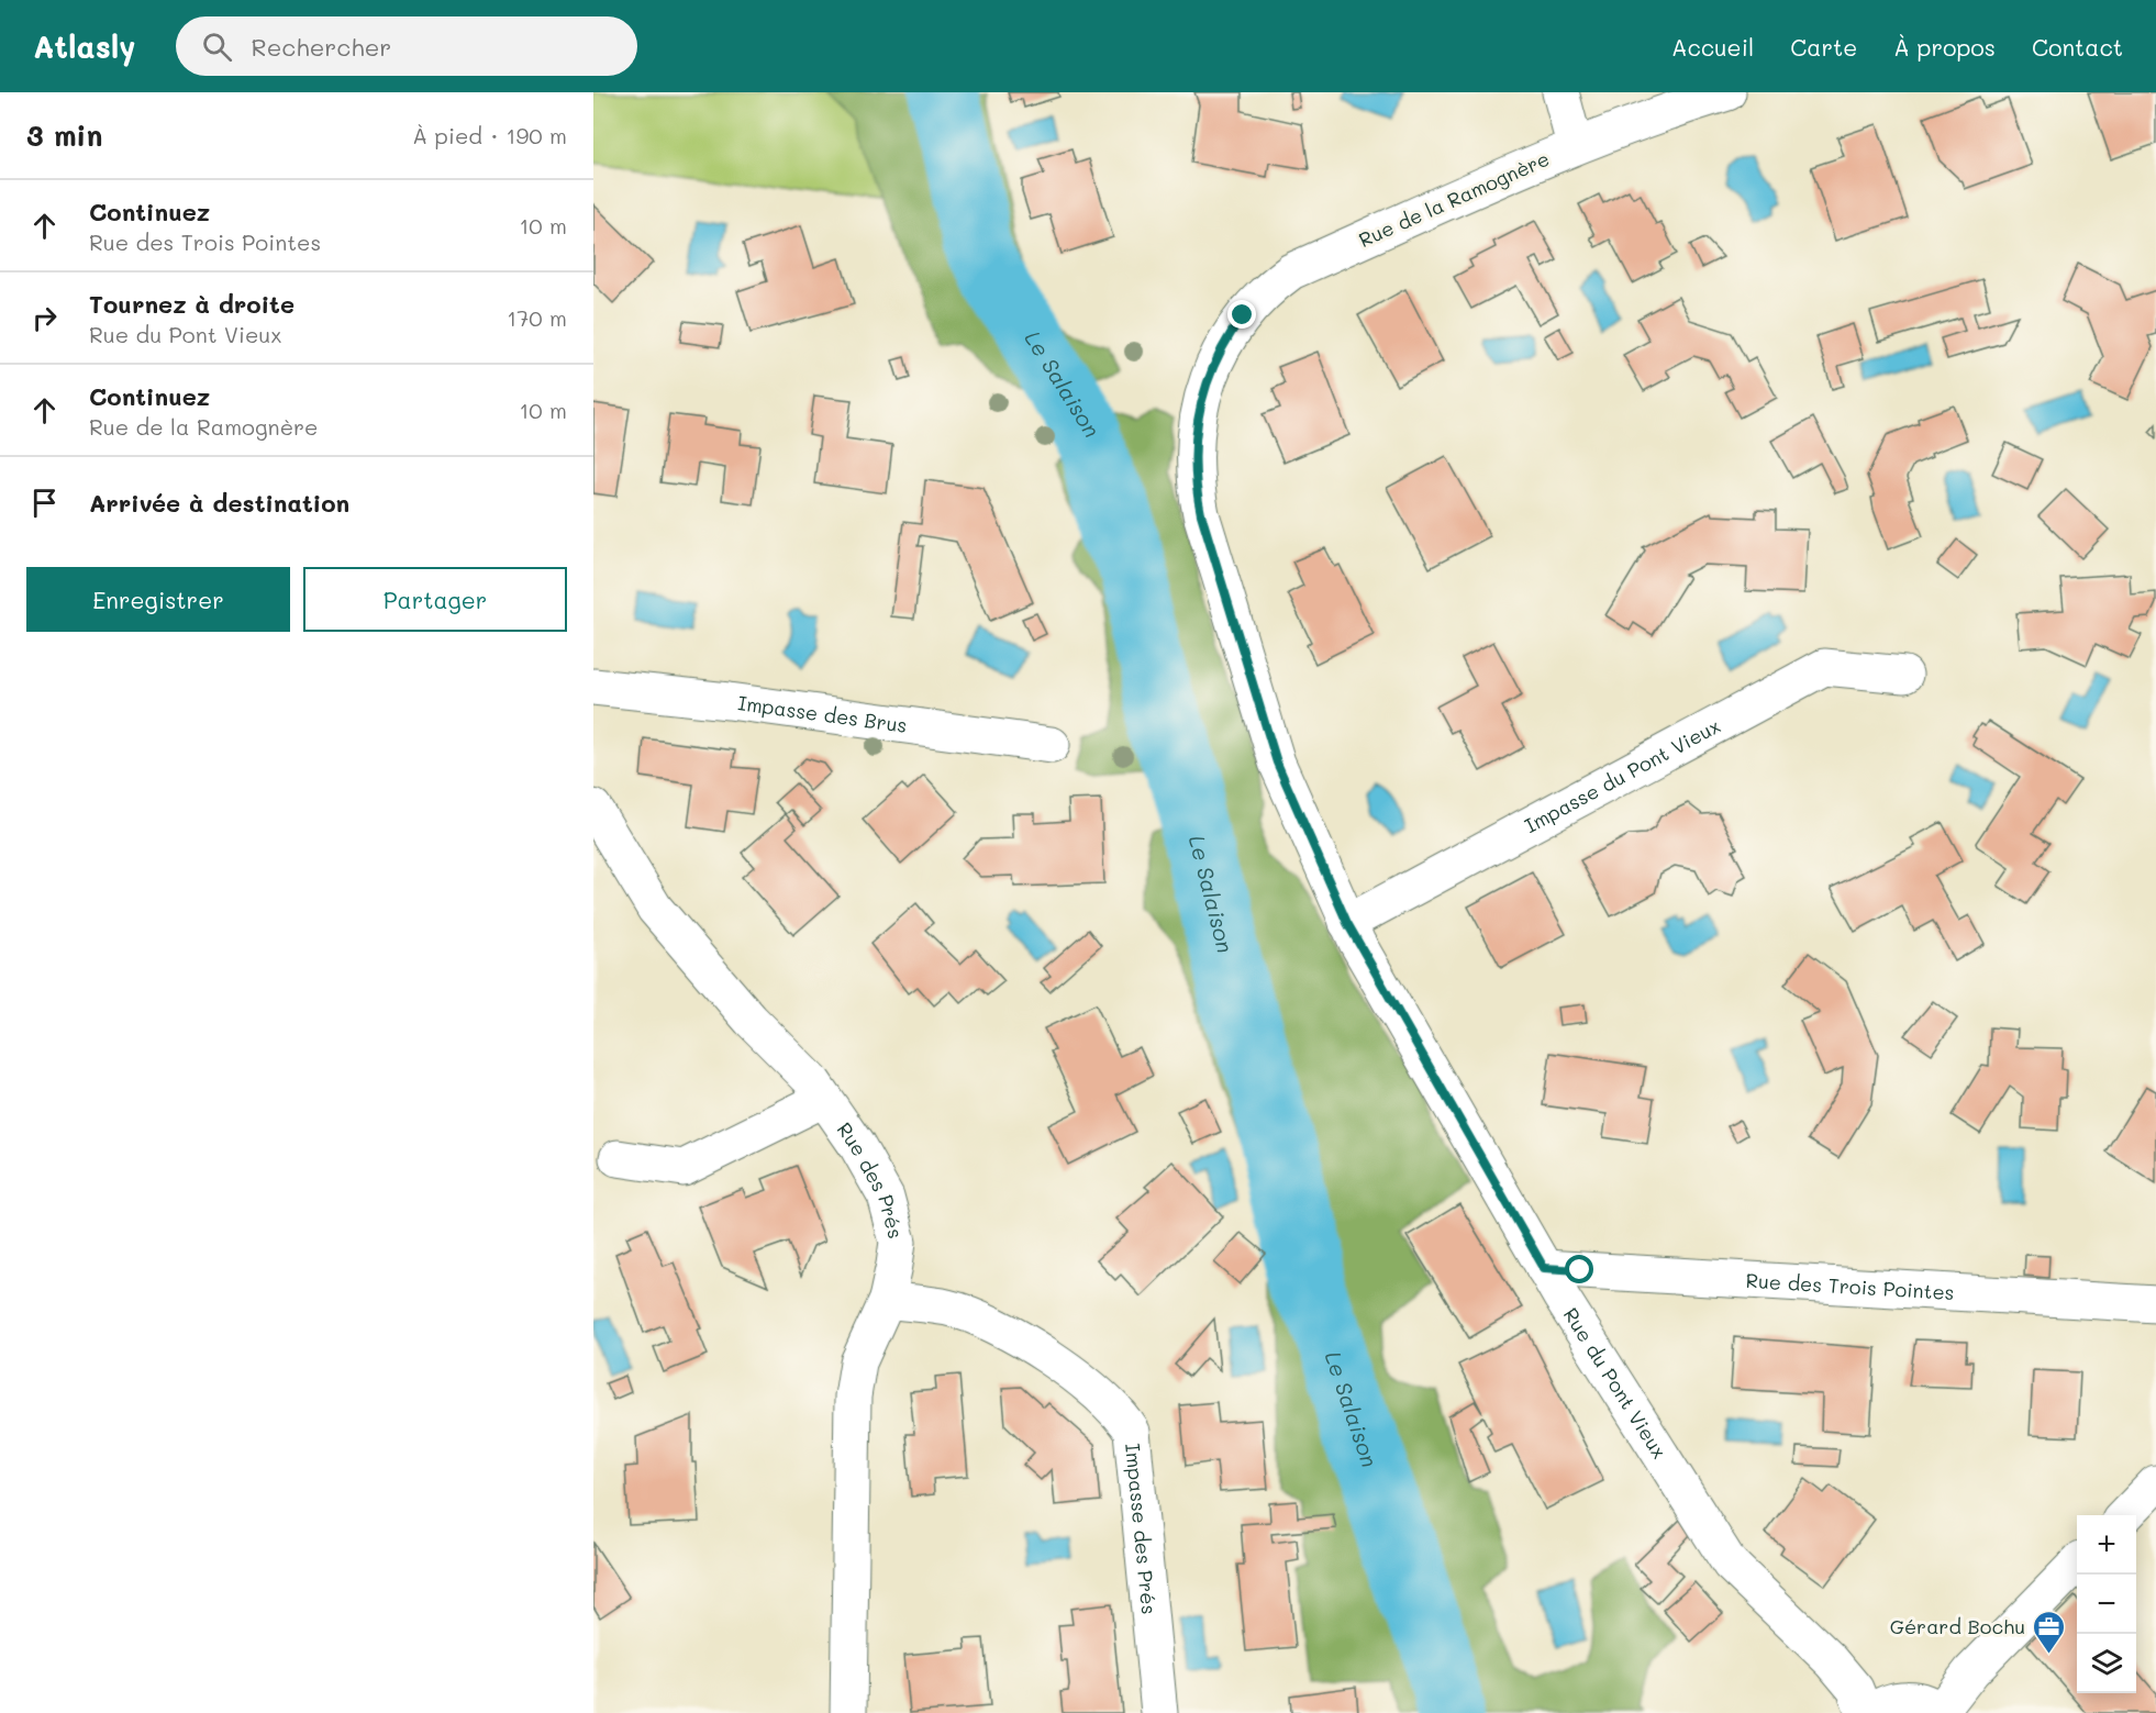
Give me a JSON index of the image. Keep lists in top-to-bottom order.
{
  "streets": {
    "street": [
      "Rue de la Ramognère",
      "Impasse des Brus",
      "Impasse du Pont Vieux",
      "Rue des Prés",
      "Rue des Trois Pointes",
      "Rue du Pont Vieux",
      "Impasse des Prés"
    ]
  },
  "crossings": [
    ["Rue de la Ramognère", "Rue du Pont Vieux"],
    ["Impasse du Pont Vieux", "Rue du Pont Vieux"],
    ["Rue des Prés", "Impasse des Prés"],
    ["Rue des Trois Pointes", "Rue du Pont Vieux"]
  ],
  "water": ["Le Salaison"],
  "places": {
    "office": ["Gérard Bochu"]
  },
  "page": {
    "header": "Atlasly",
    "search": "Rechercher",
    "nav": [
      "Accueil",
      "Carte",
      "À propos",
      "Contact"
    ],
    "heading": ["3 min", "À pied · 190 m"],
    "list": [
      ["Continuez", "Rue des Trois Pointes", "10 m"],
      ["Tournez à droite", "Rue du Pont Vieux", "170 m"],
      ["Continuez", "Rue de la Ramognère", "10 m"],
      "Arrivée à destination"
    ],
    "buttons": ["Enregistrer", "Partager"],
    "map_buttons": ["+", "−"]
  }
}
